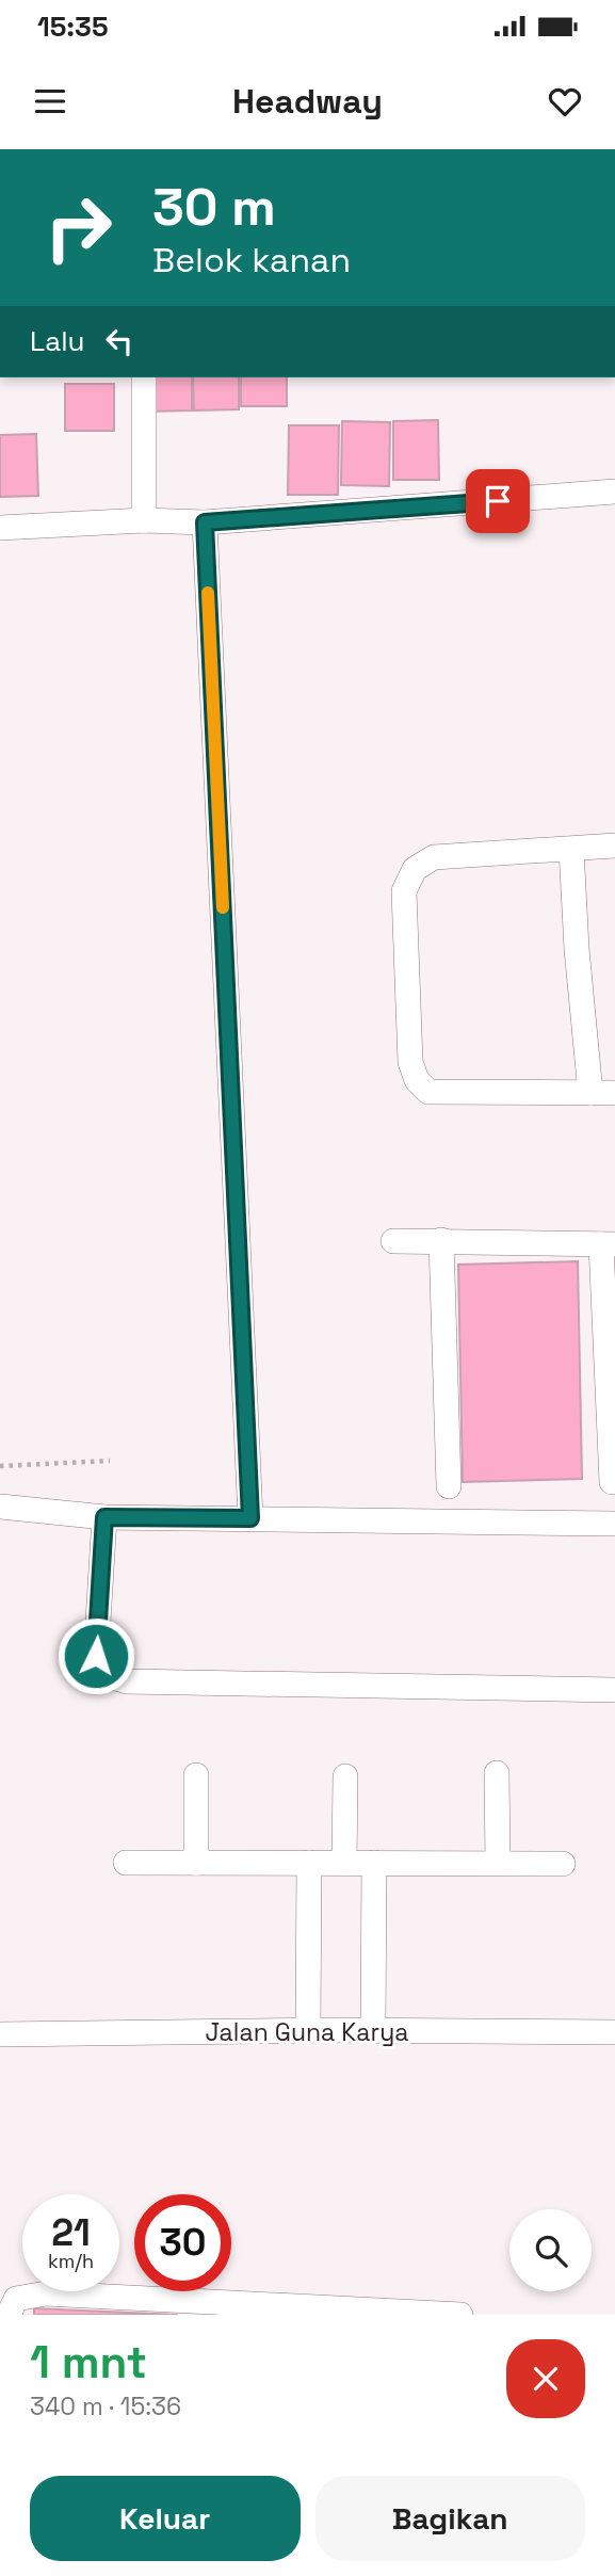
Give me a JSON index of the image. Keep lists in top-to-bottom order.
{
  "streets": {
    "street": ["Jalan Guna Karya"]
  },
  "page": {
    "status": "15:35",
    "header": "Headway",
    "turn": ["30 m", "Belok kanan"],
    "then": "Lalu",
    "speed": "21 km/h",
    "limit": "30",
    "heading": ["1 mnt", "340 m · 15:36"],
    "buttons": ["Keluar", "Bagikan"]
  }
}
